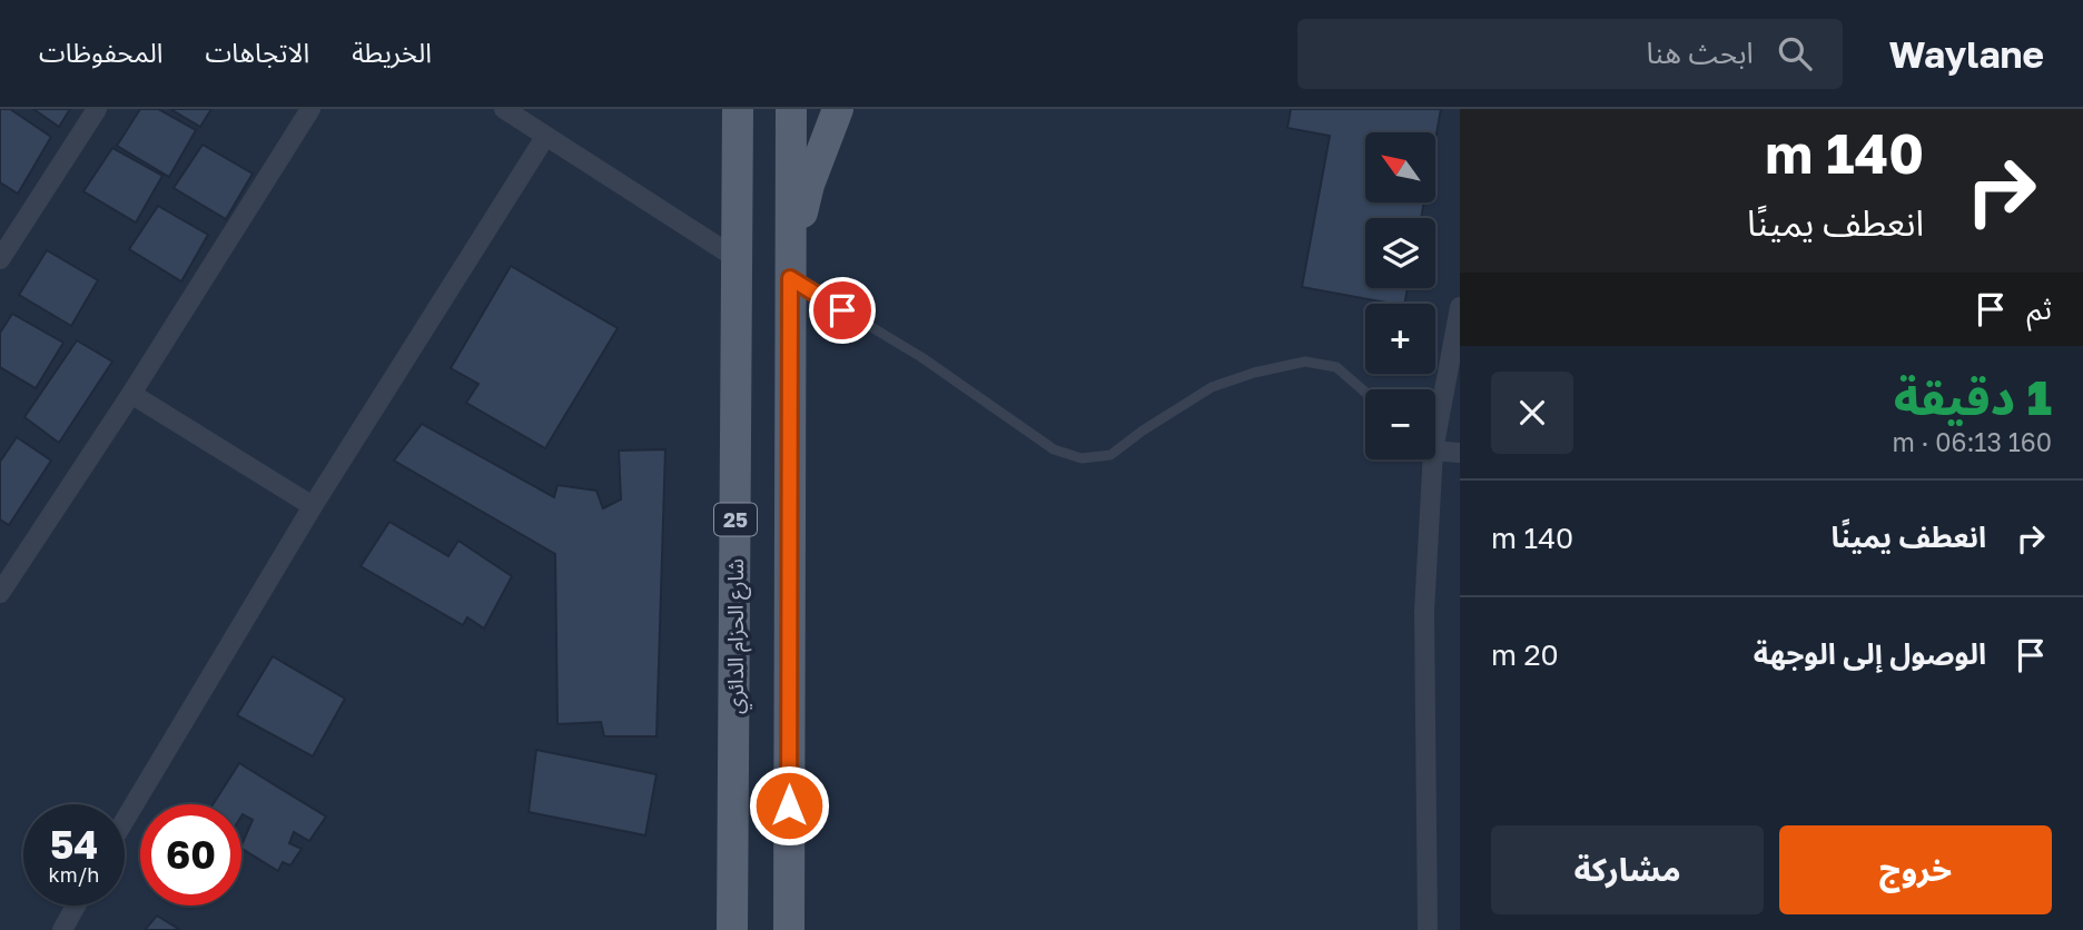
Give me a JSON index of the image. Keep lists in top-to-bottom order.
{
  "streets": {
    "main road": ["25", "شارع الحزام الدائري"]
  },
  "north": "top left",
  "page": {
    "header": "Waylane",
    "search": "ابحث هنا",
    "nav": ["الخريطة", "الاتجاهات", "المحفوظات"],
    "turn": ["140 m", "انعطف يمينًا"],
    "map_buttons": ["+", "−"],
    "then": "ثم",
    "heading": ["1 دقيقة", "160 m · 06:13"],
    "list": [
      {
        "name": "انعطف يمينًا",
        "value": "140 m"
      },
      {
        "name": "الوصول إلى الوجهة",
        "value": "20 m"
      }
    ],
    "speed": "54 km/h",
    "limit": "60",
    "buttons": ["خروج", "مشاركة"]
  }
}
